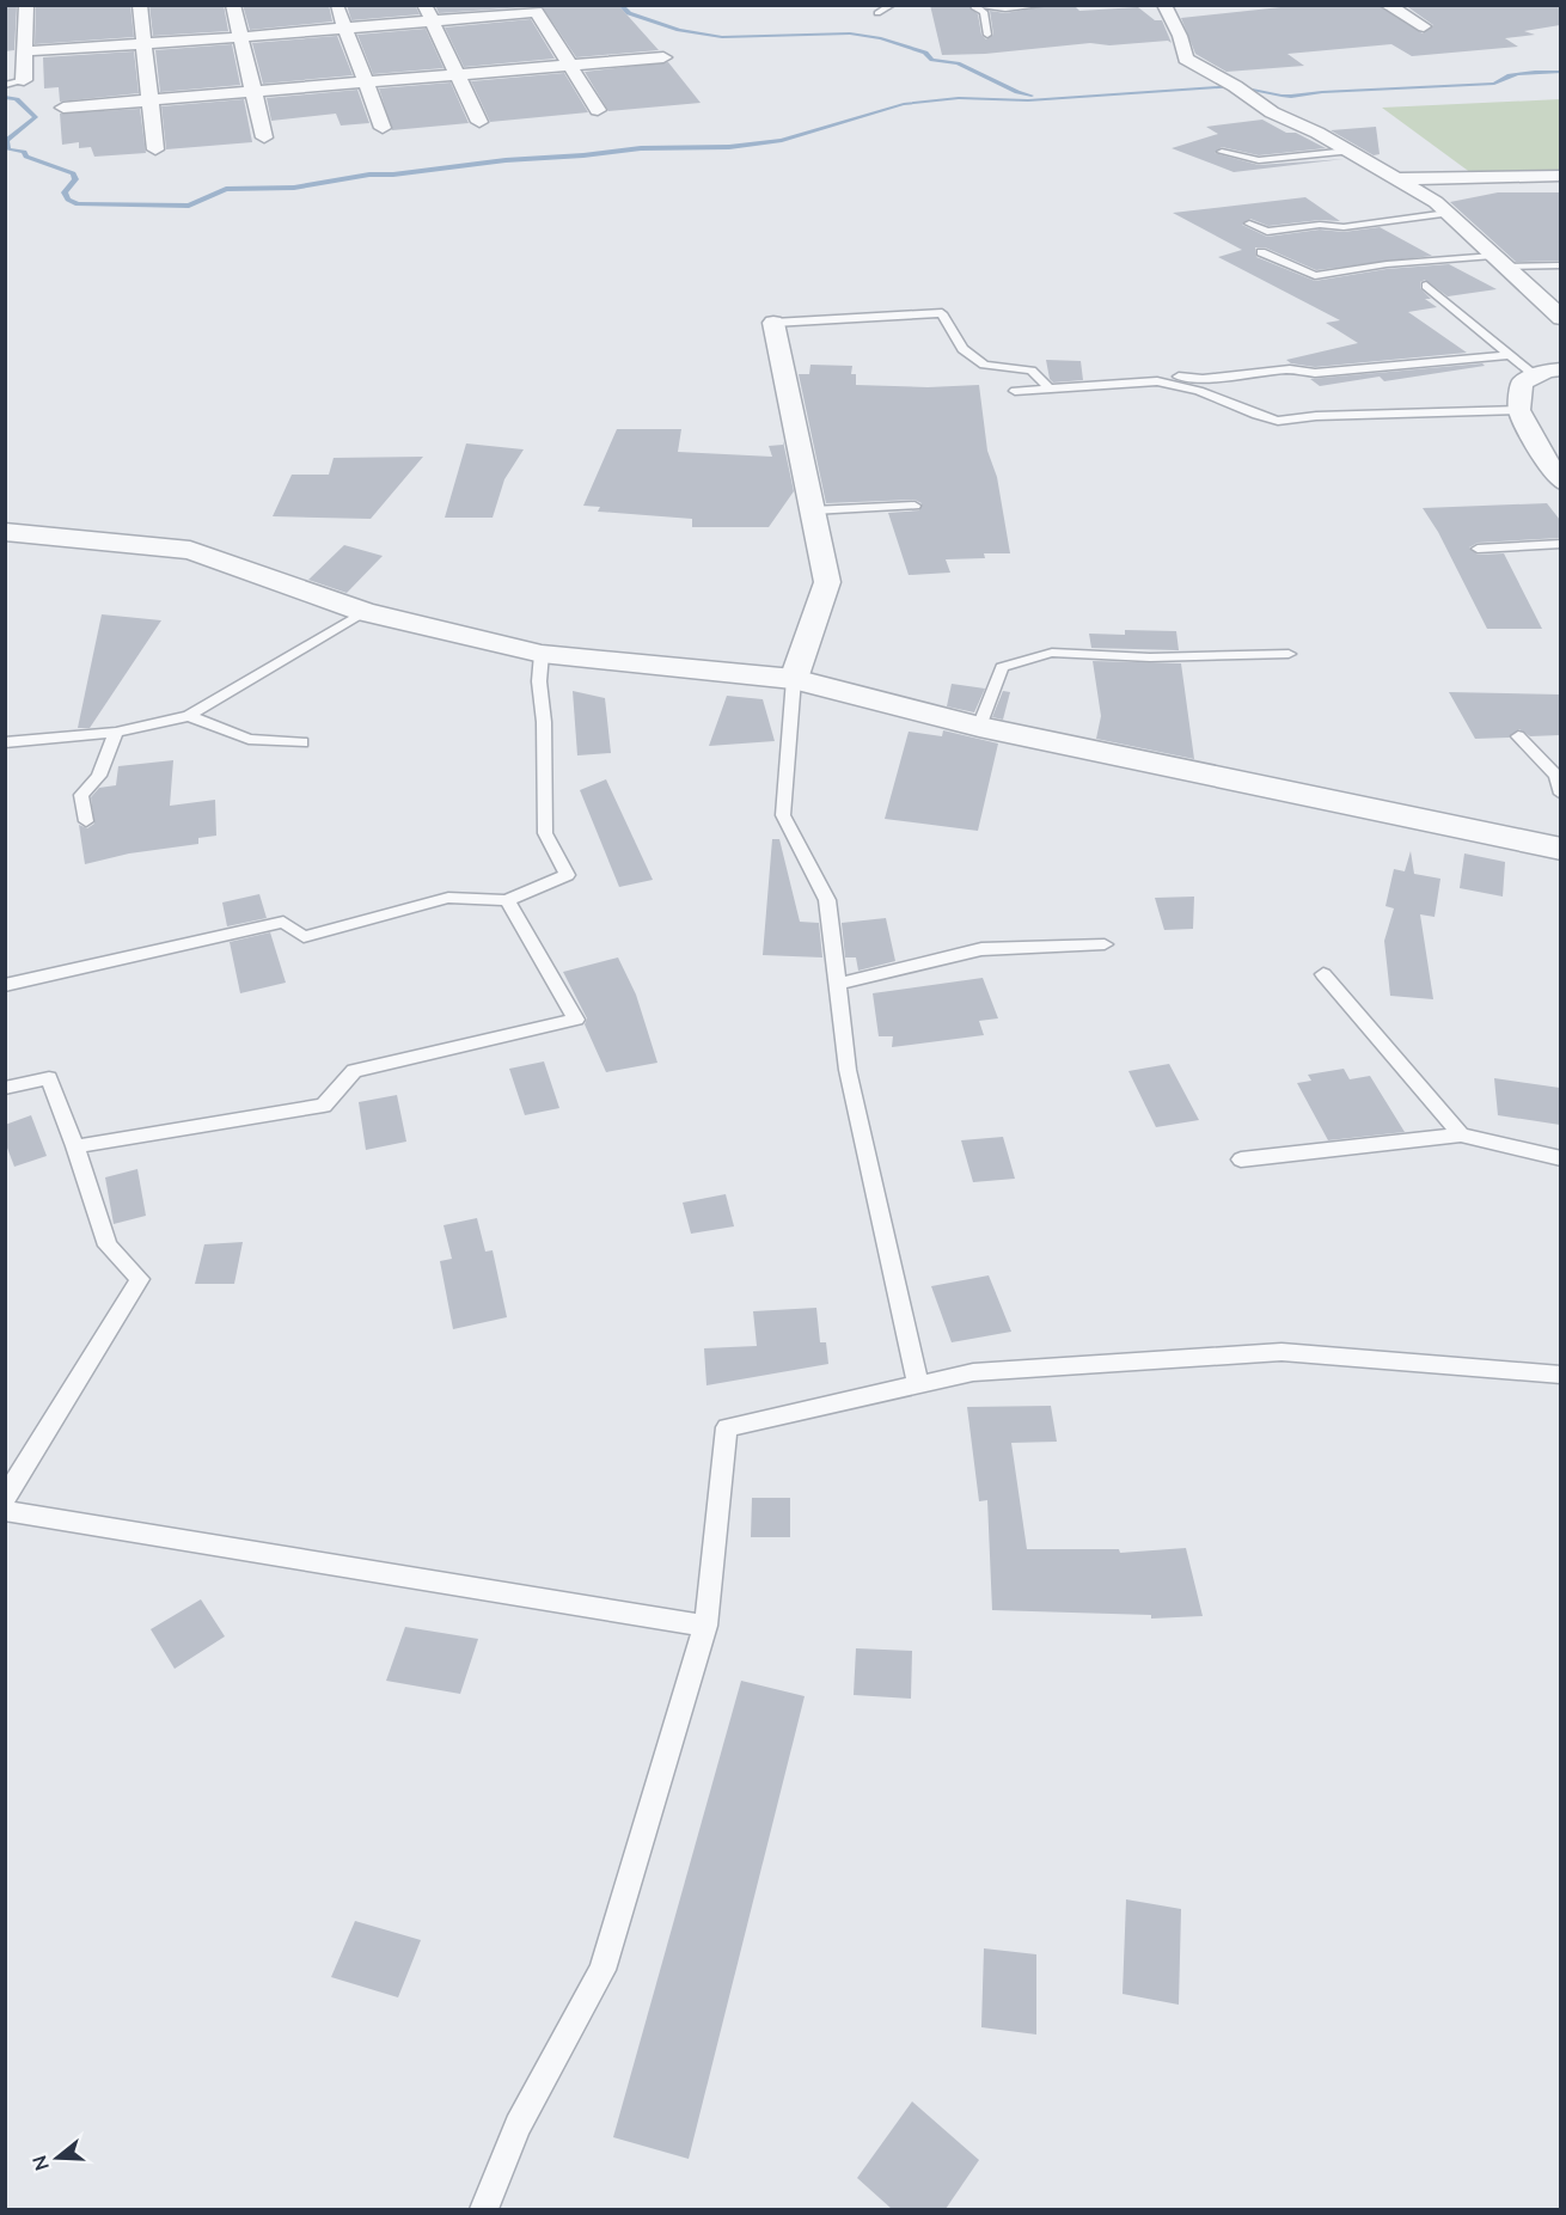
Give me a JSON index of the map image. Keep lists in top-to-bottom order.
{
  "north": "left"
}
